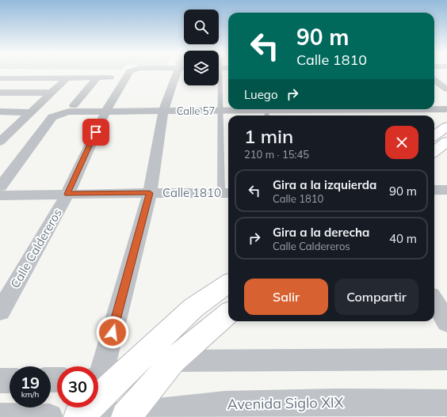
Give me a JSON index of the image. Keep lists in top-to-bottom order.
{
  "streets": {
    "street": [
      "Calle 57",
      "Calle 1810",
      "Calle Caldereros",
      "Avenida Siglo XIX"
    ]
  },
  "crossings": [
    ["Calle 57", "Calle Caldereros"],
    ["Calle 1810", "Calle Caldereros"]
  ],
  "page": {
    "turn": ["90 m", "Calle 1810"],
    "then": "Luego",
    "heading": ["1 min", "210 m · 15:45"],
    "list": [
      {
        "name": "Gira a la izquierda",
        "note": "Calle 1810",
        "value": "90 m"
      },
      {
        "name": "Gira a la derecha",
        "note": "Calle Caldereros",
        "value": "40 m"
      }
    ],
    "buttons": ["Salir", "Compartir"],
    "speed": "19 km/h",
    "limit": "30"
  }
}
